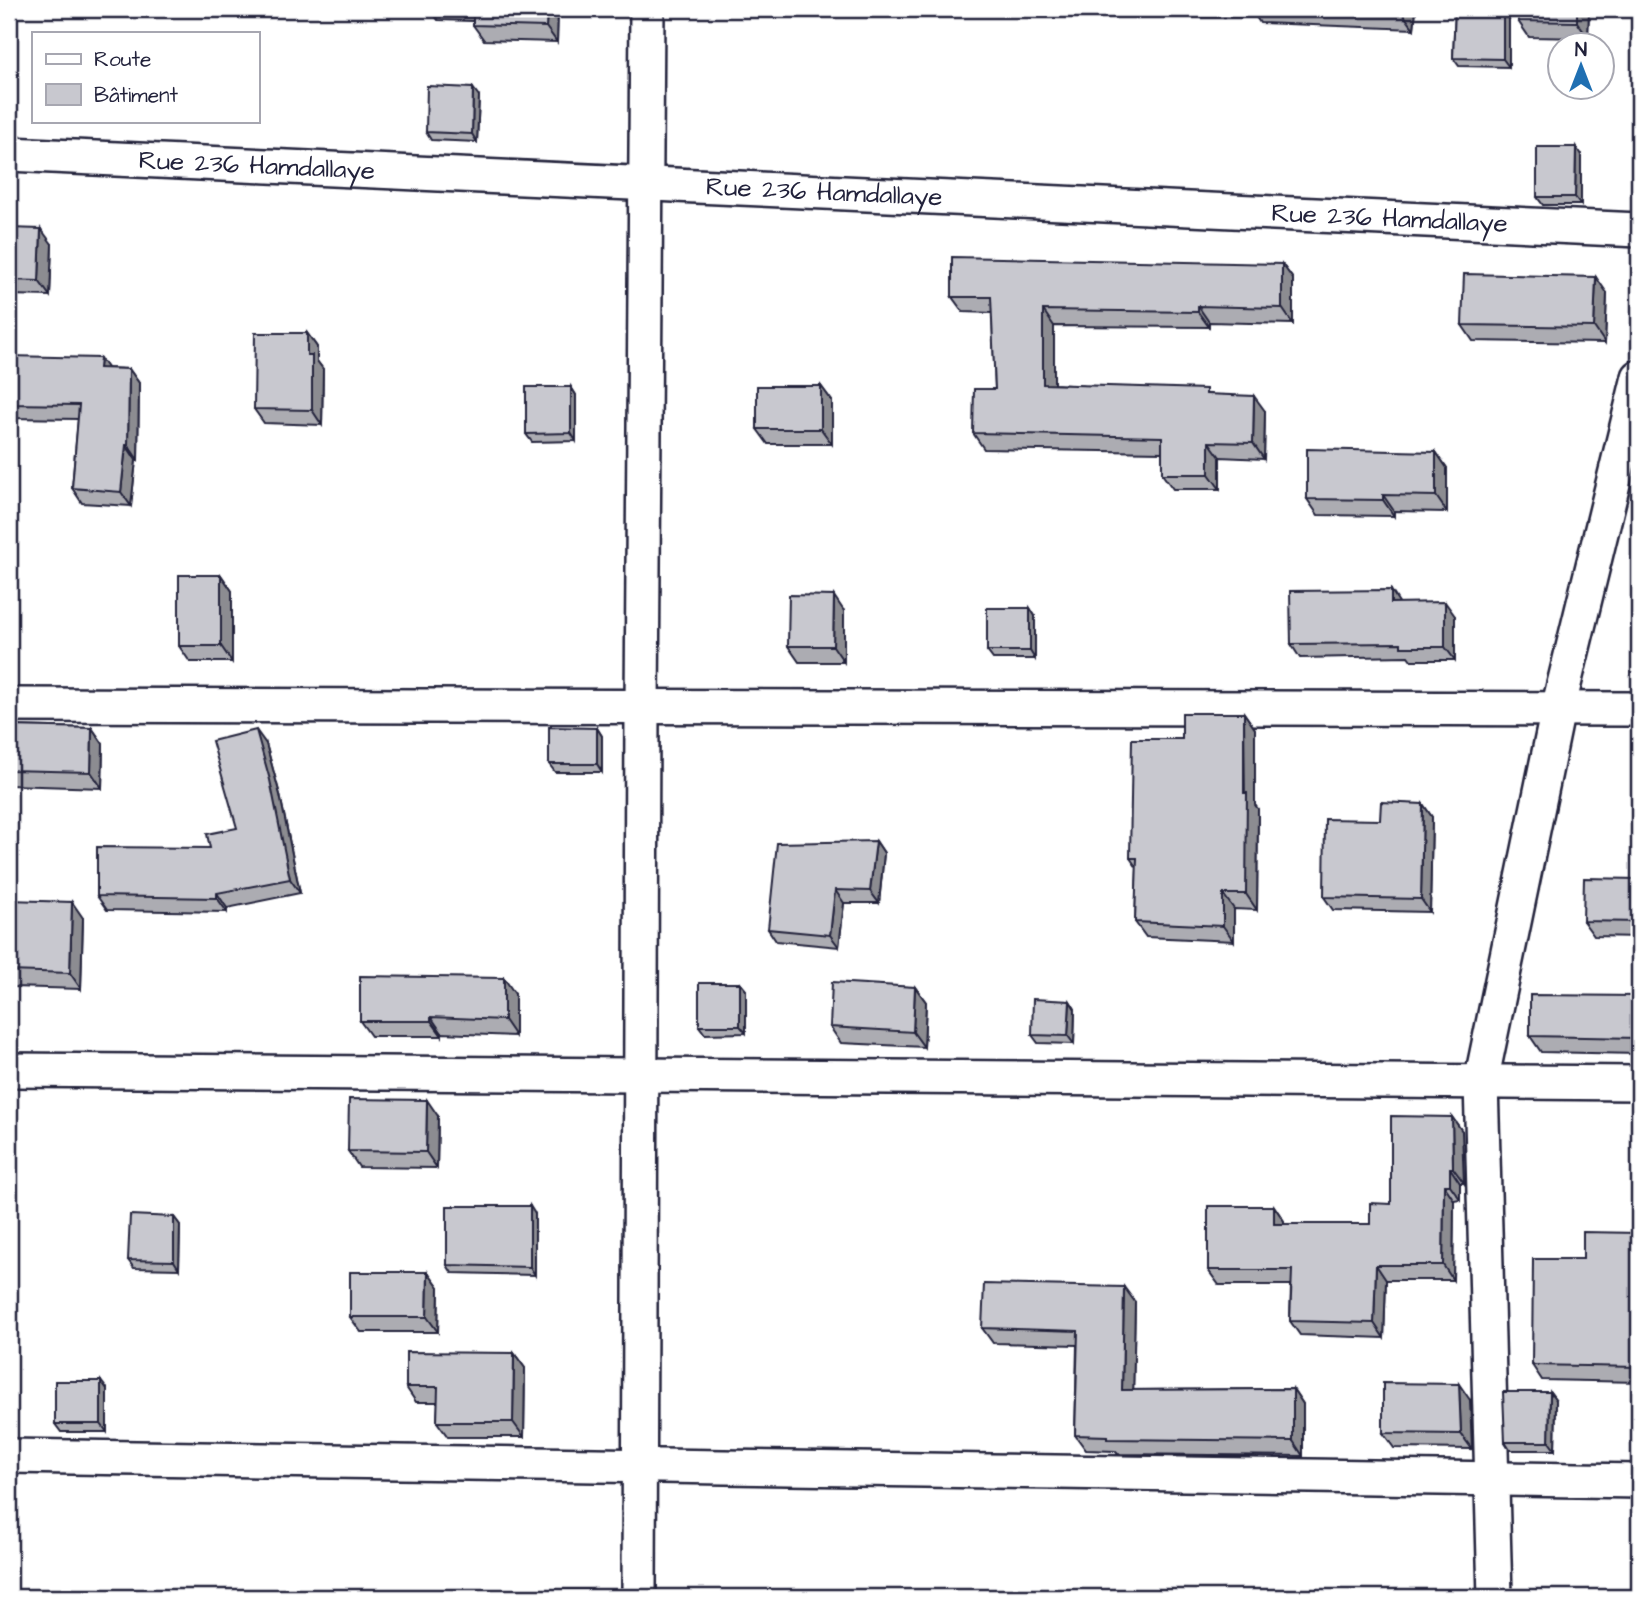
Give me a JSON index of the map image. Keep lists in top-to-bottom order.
{
  "streets": {
    "street": ["Rue 236 Hamdallaye"]
  },
  "legend": ["Route", "Bâtiment"],
  "north": "top"
}
